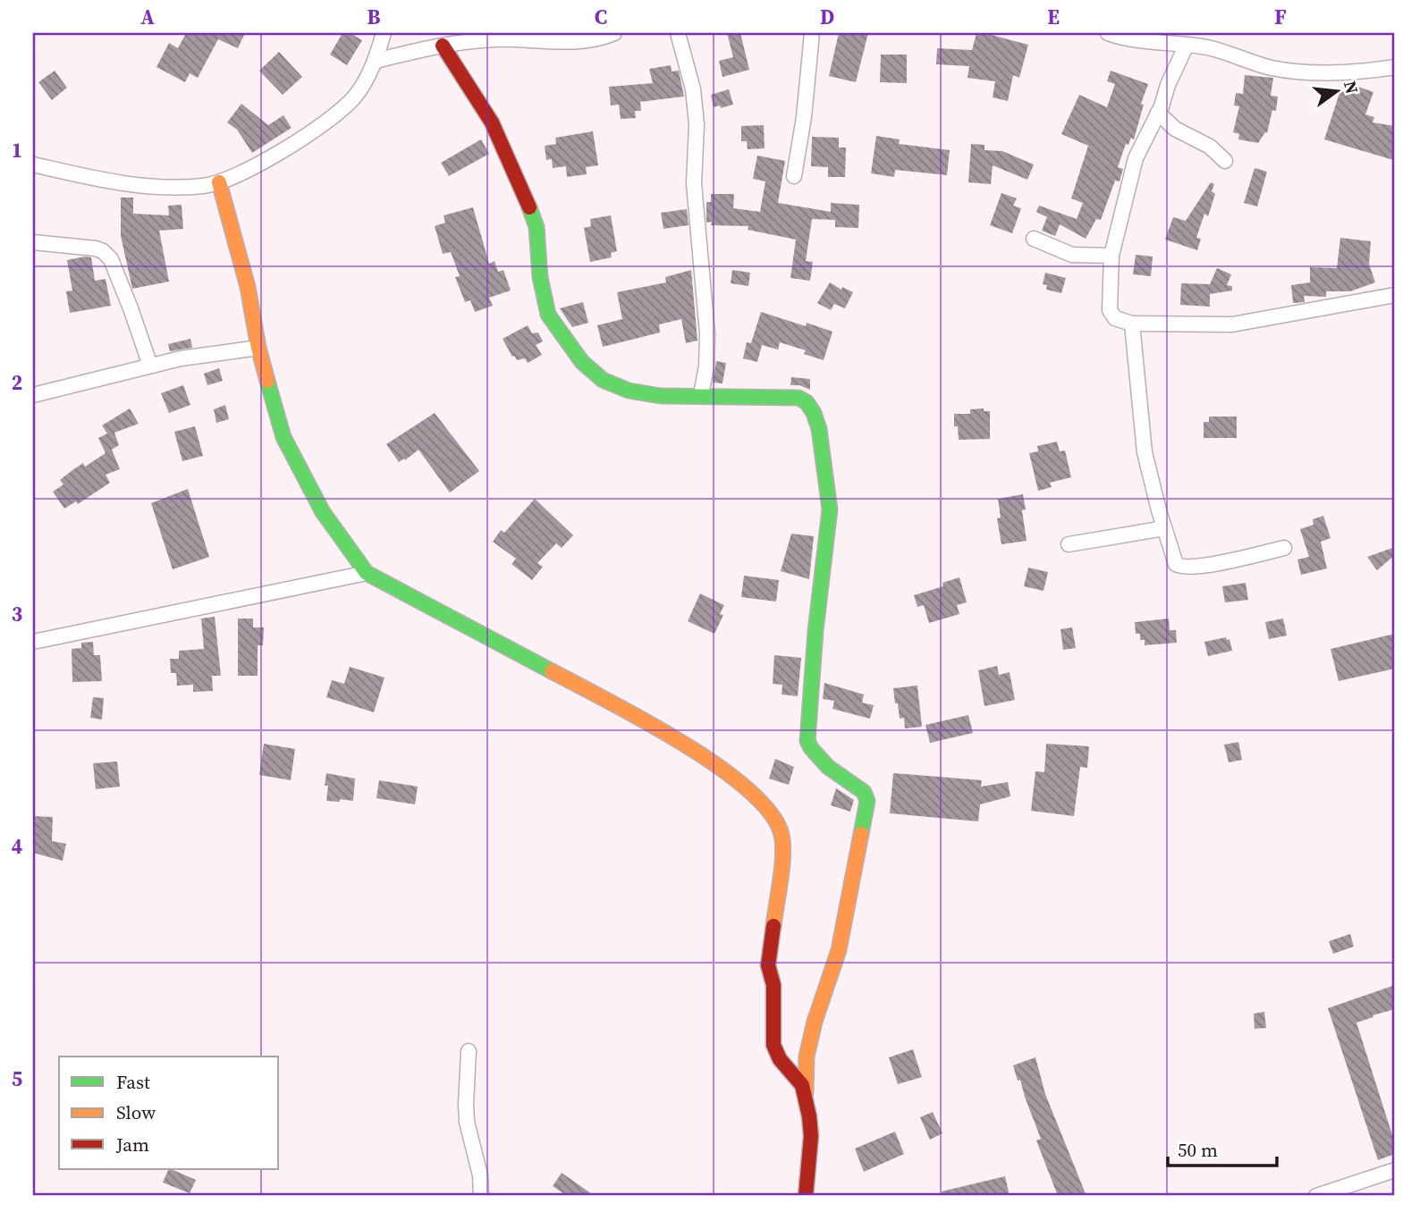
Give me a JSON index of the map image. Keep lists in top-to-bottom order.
{
  "legend": ["Fast", "Slow", "Jam"],
  "scale_bar": "50 m",
  "north": "right",
  "grid": {
    "columns": [
      "A",
      "B",
      "C",
      "D",
      "E",
      "F"
    ],
    "rows": [
      "1",
      "2",
      "3",
      "4",
      "5"
    ]
  }
}
